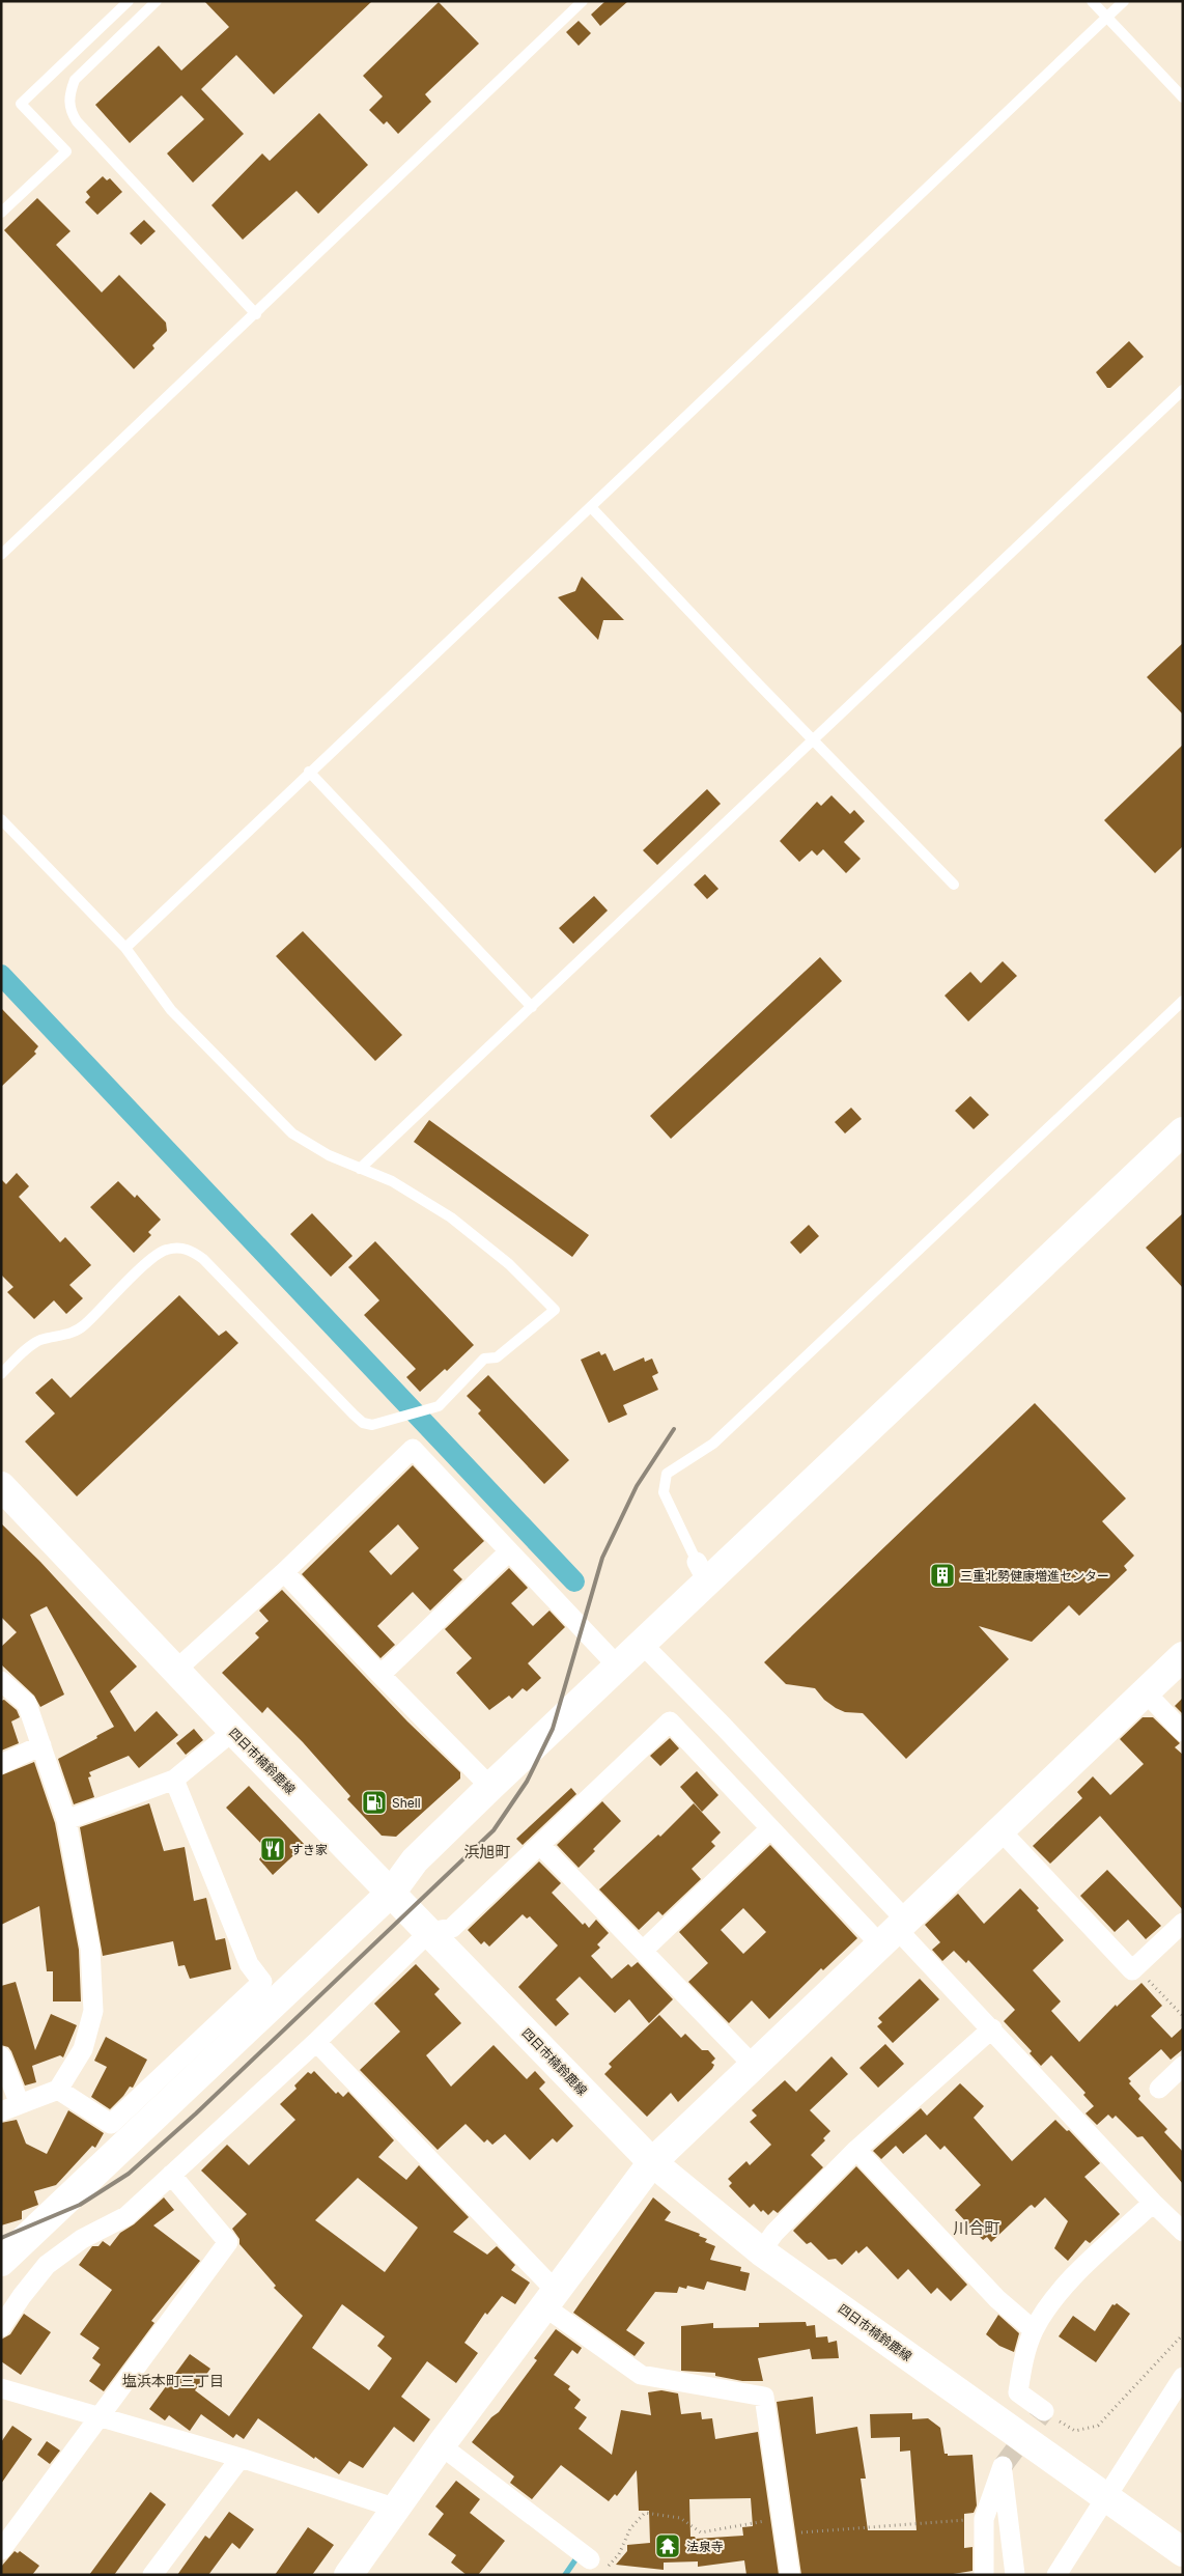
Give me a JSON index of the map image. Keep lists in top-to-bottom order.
{
  "streets": {
    "street": ["四日市楠鈴鹿線"]
  },
  "districts": ["浜旭町", "川合町", "塩浜本町三丁目"],
  "places": {
    "building": ["三重北勢健康増進センター"],
    "fuel station": ["Shell"],
    "restaurant": ["すき家"],
    "temple": ["法泉寺"]
  }
}
